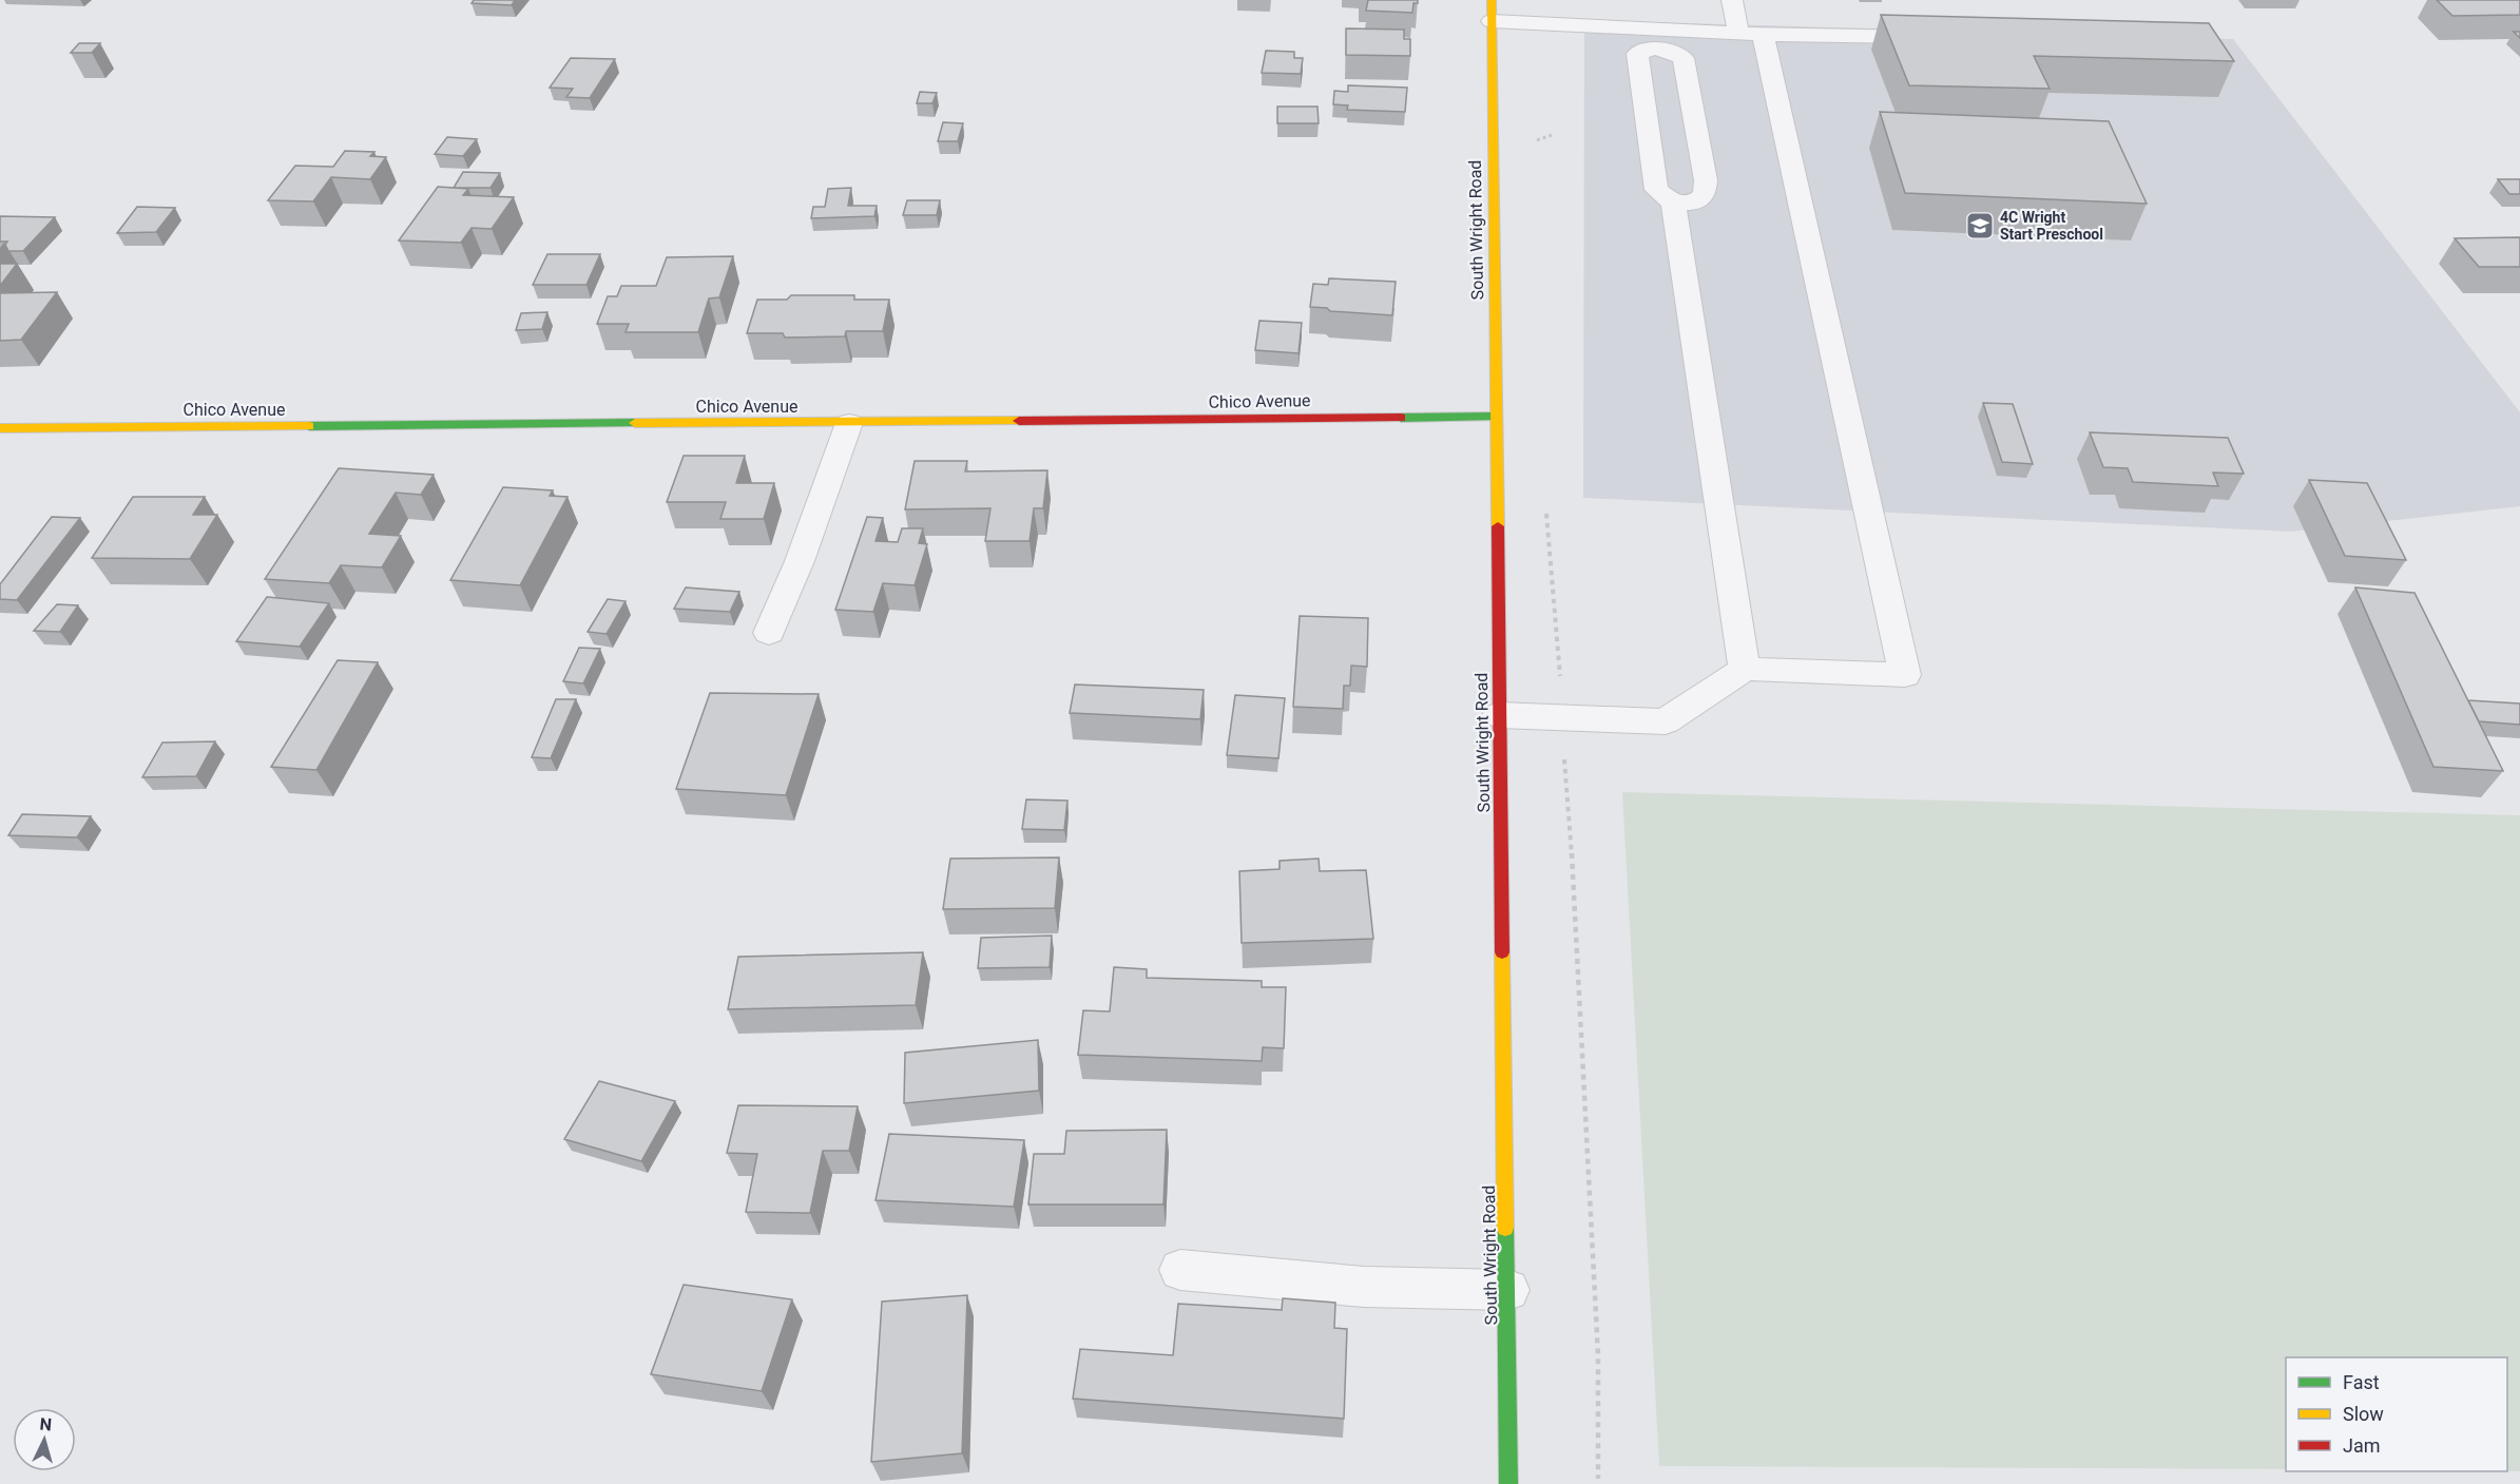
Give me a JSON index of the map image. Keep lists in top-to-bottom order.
{
  "streets": {
    "main road": ["South Wright Road", "Chico Avenue"]
  },
  "crossings": [
    ["South Wright Road", "Chico Avenue"]
  ],
  "places": {
    "school or university": ["4C Wright Start Preschool"]
  },
  "legend": ["Fast", "Slow", "Jam"],
  "north": "top"
}
